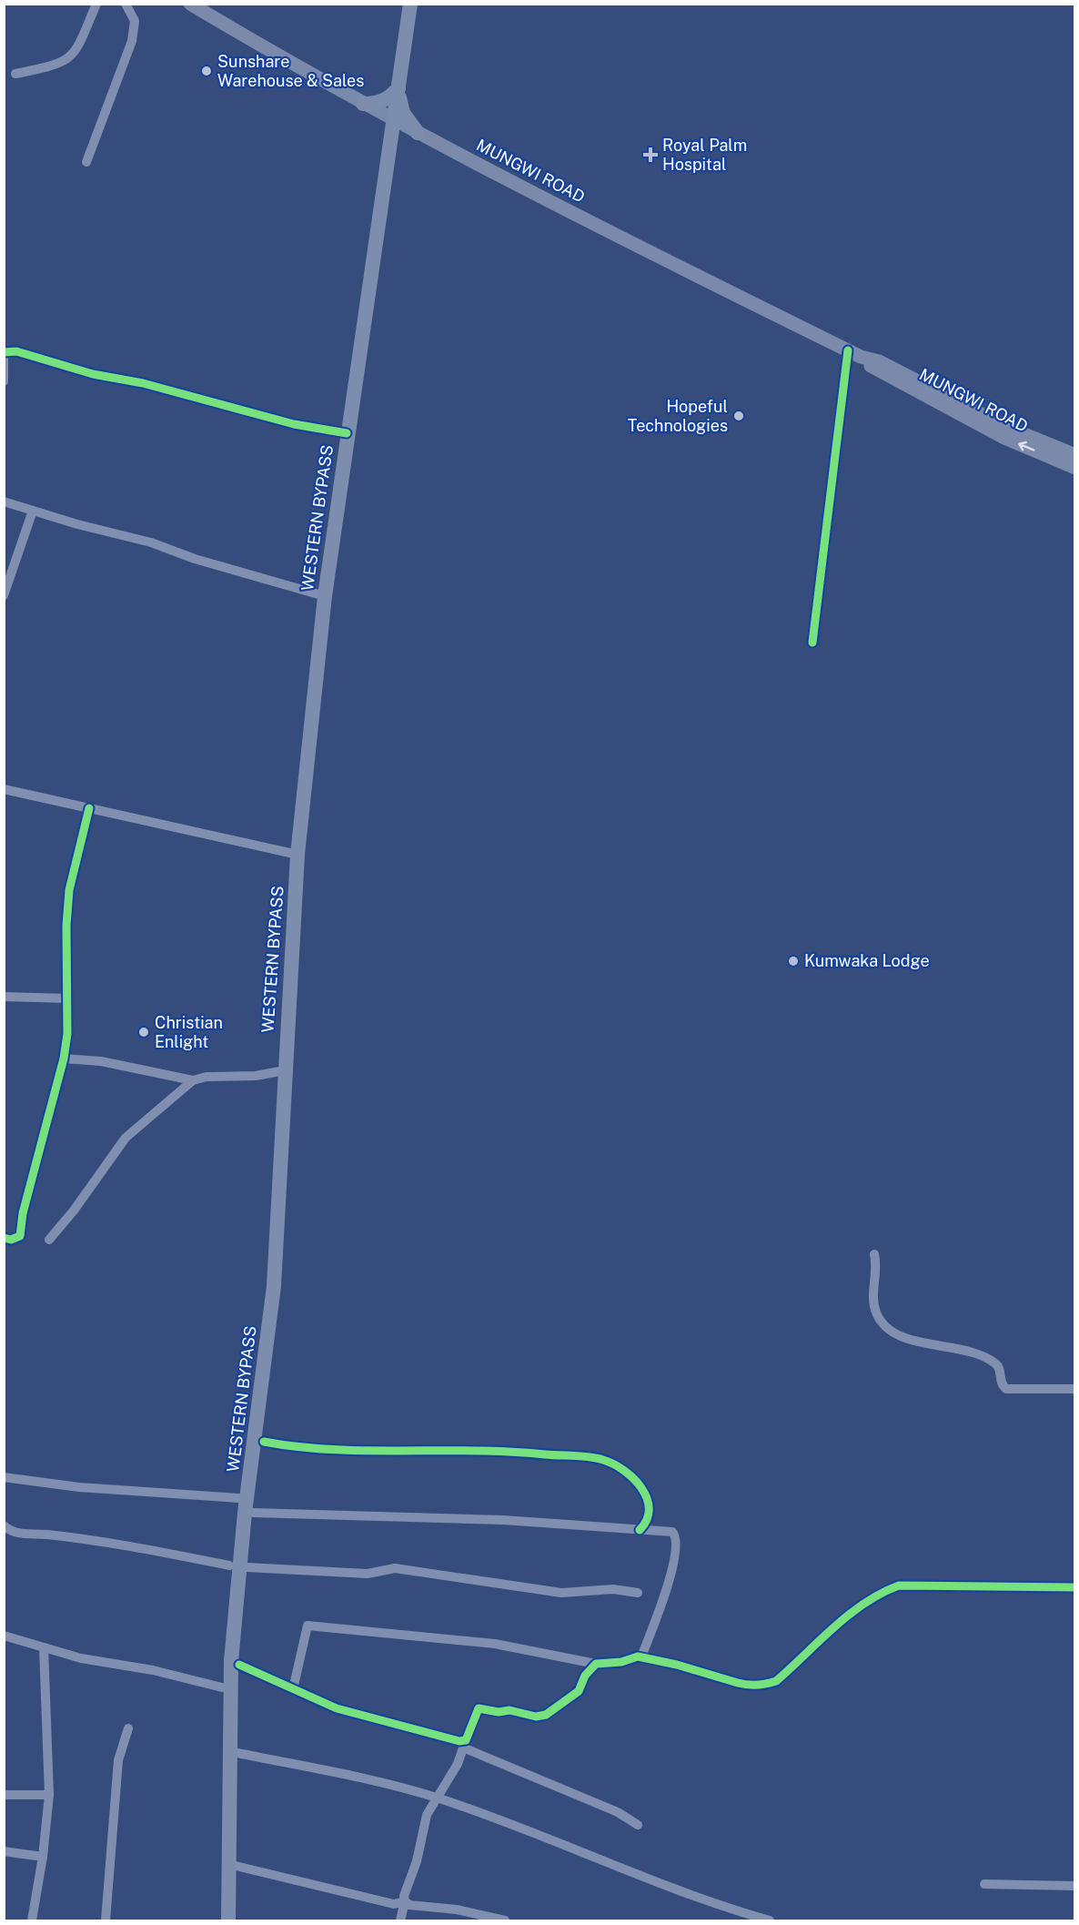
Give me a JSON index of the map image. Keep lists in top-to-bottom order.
{
  "streets": {
    "main road": ["MUNGWI ROAD", "WESTERN BYPASS"]
  },
  "crossings": [
    ["MUNGWI ROAD", "WESTERN BYPASS"]
  ],
  "places": {
    "other": [
      "Sunshare Warehouse & Sales",
      "Hopeful Technologies",
      "Kumwaka Lodge",
      "Christian Enlight"
    ],
    "health": ["Royal Palm Hospital"]
  }
}
